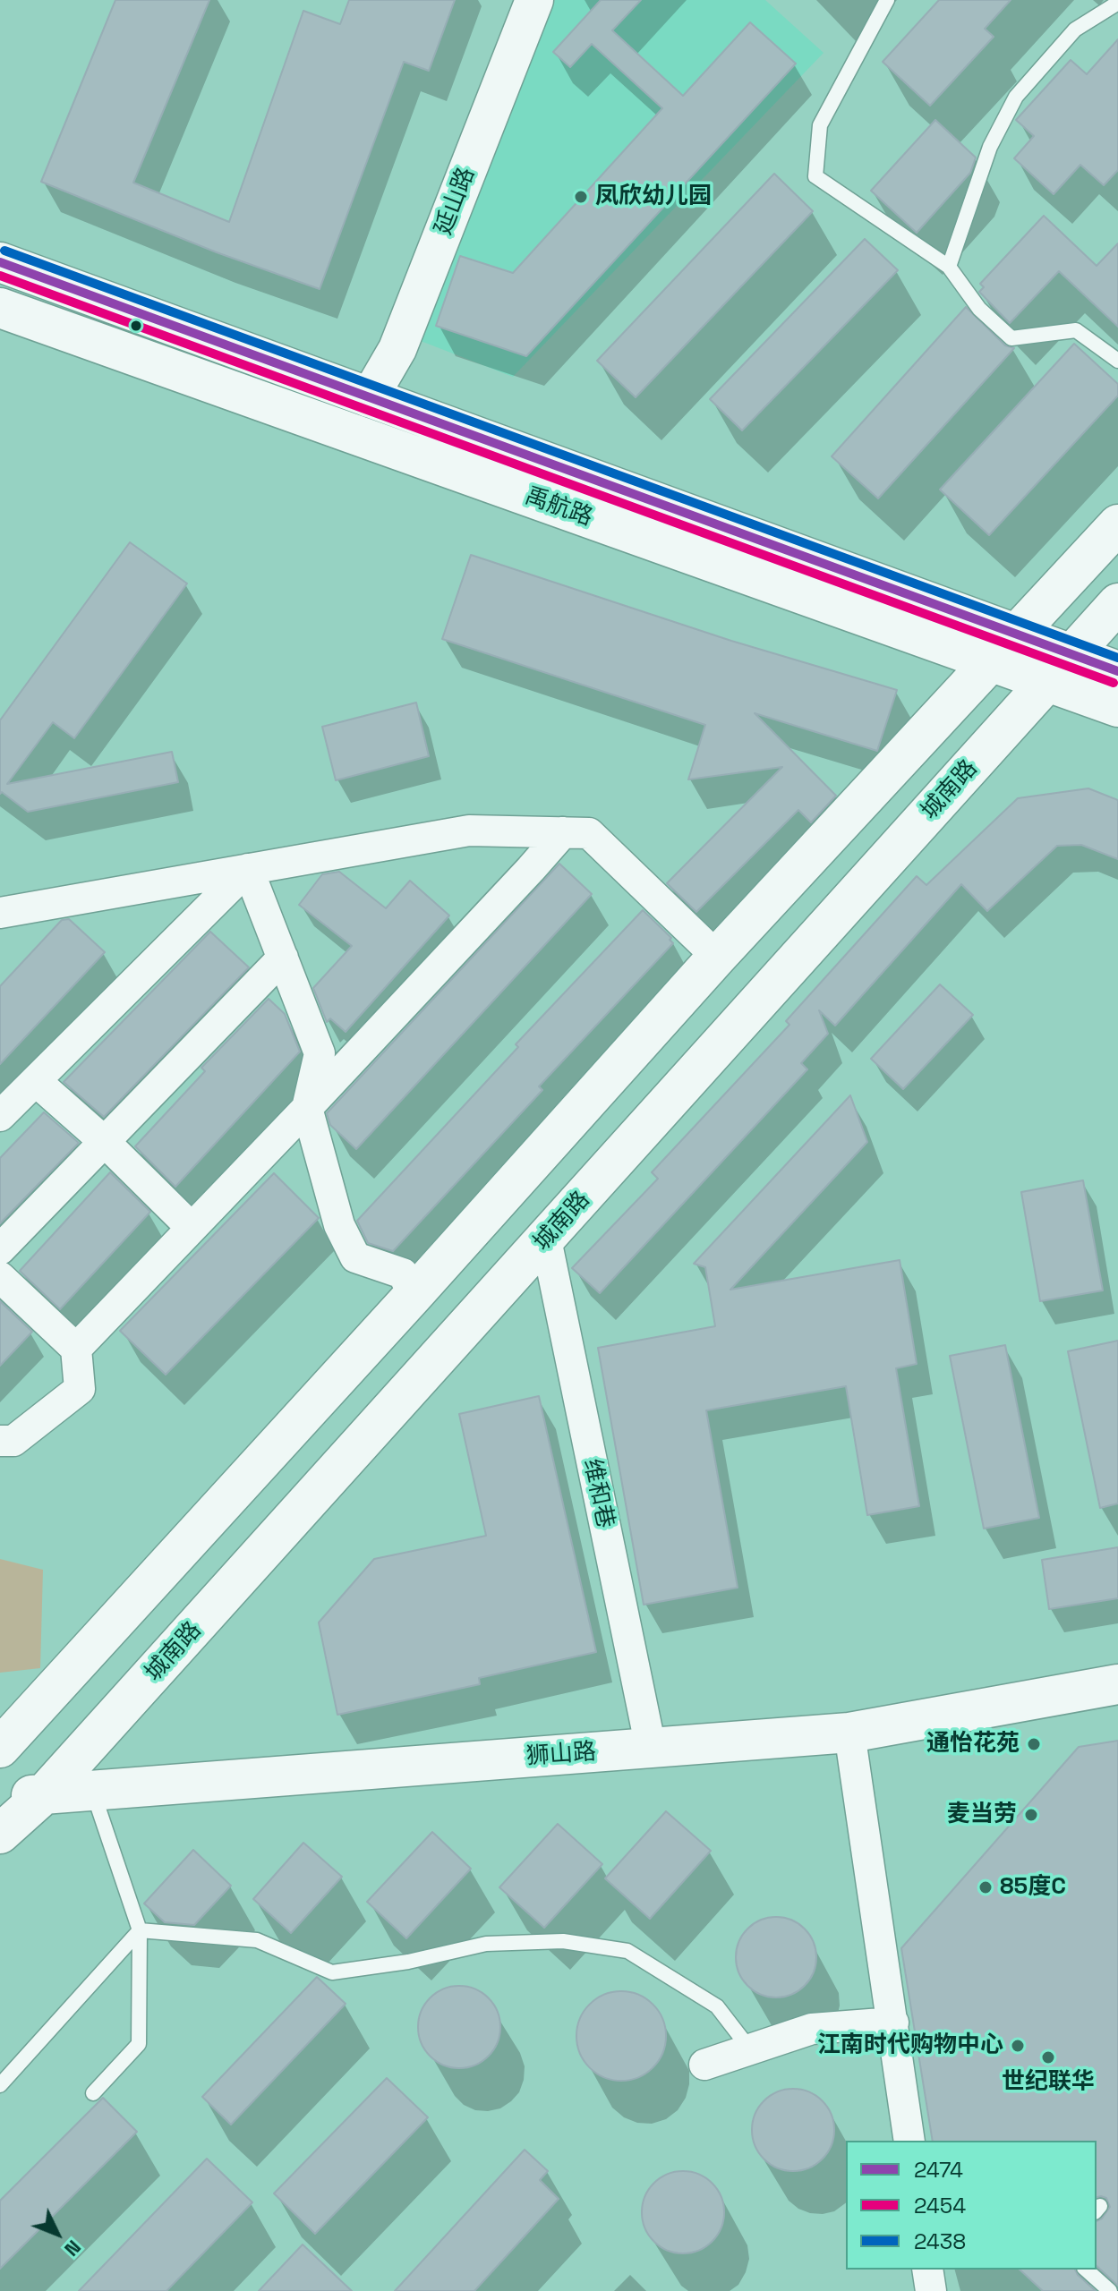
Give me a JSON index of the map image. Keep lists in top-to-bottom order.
{
  "streets": {
    "main road": ["禹航路", "城南路", "狮山路"],
    "street": ["延山路", "维和巷"]
  },
  "crossings": [
    ["延山路", "禹航路"],
    ["禹航路", "城南路"],
    ["城南路", "维和巷"],
    ["城南路", "狮山路"],
    ["维和巷", "狮山路"]
  ],
  "places": [
    "凤欣幼儿园",
    "通怡花苑",
    "麦当劳",
    "85度C",
    "江南时代购物中心",
    "世纪联华"
  ],
  "lines": ["transit line 2438", "transit line 2474", "transit line 2454"],
  "legend": ["2474", "2454", "2438"],
  "north": "bottom right"
}
